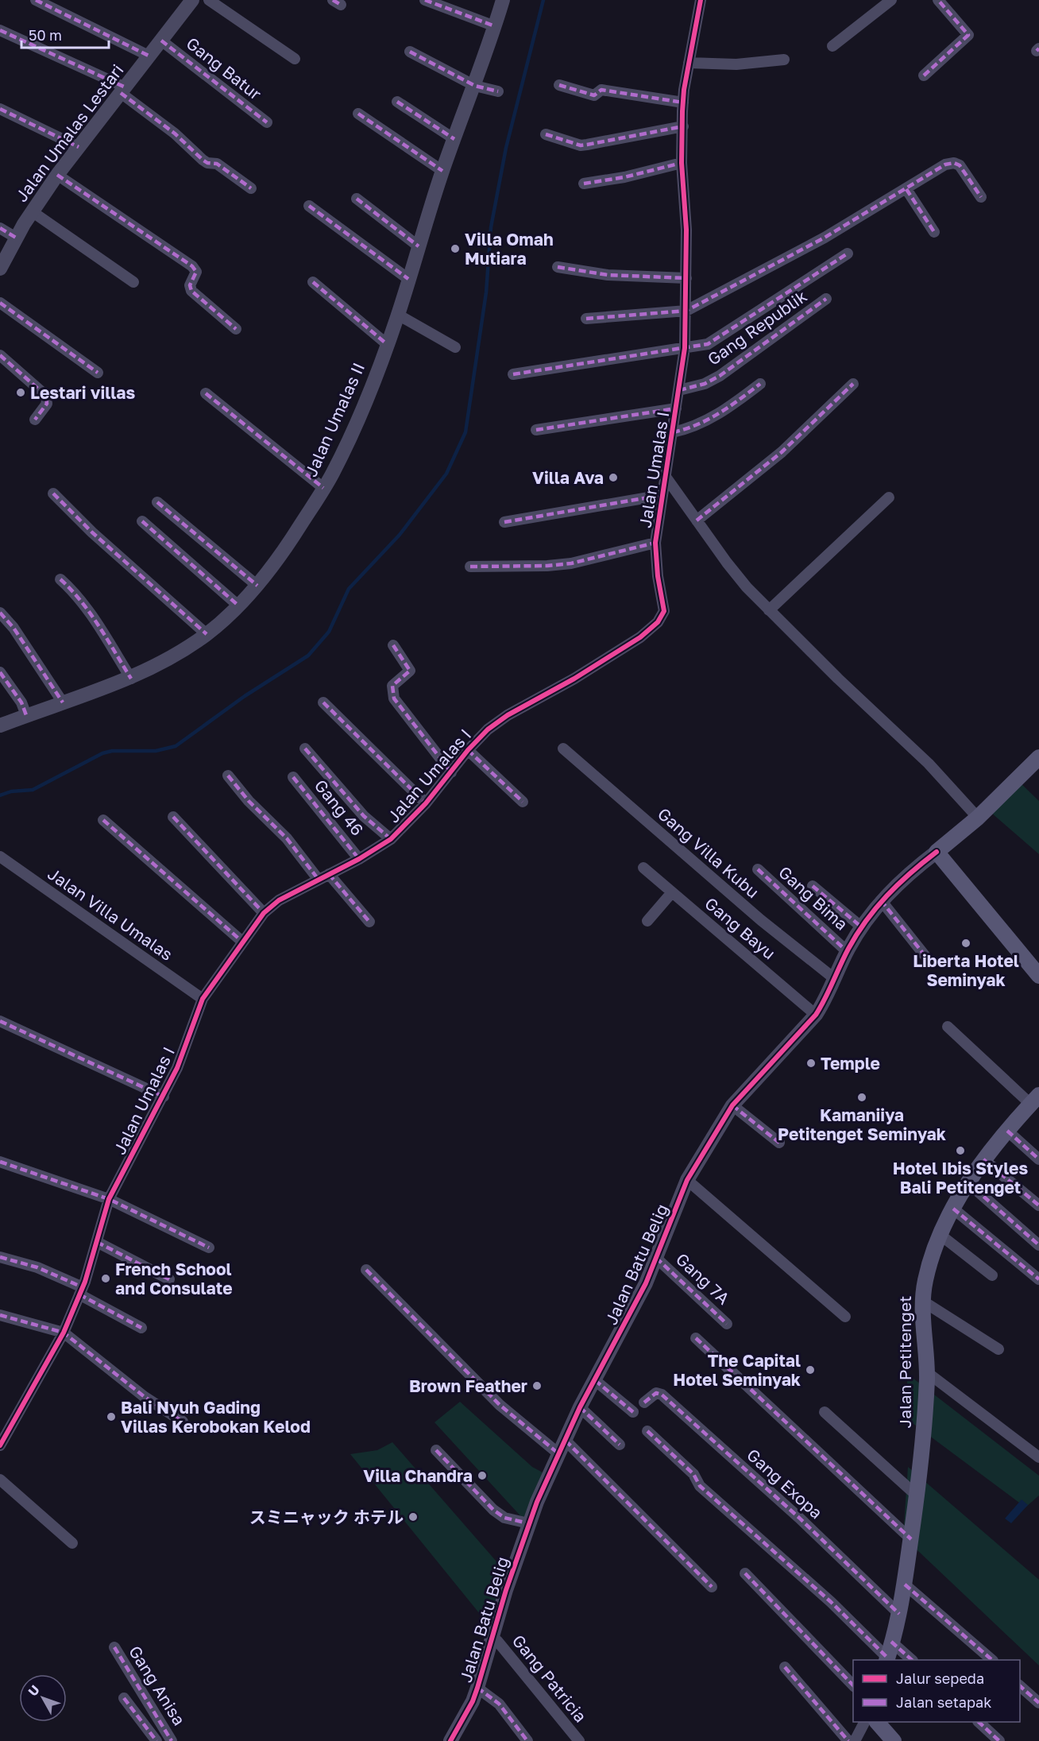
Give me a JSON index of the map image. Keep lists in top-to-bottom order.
{
  "streets": {
    "main road": ["Jalan Petitenget"],
    "street": [
      "Gang Batur",
      "Jalan Umalas Lestari",
      "Gang Republik",
      "Jalan Umalas II",
      "Jalan Umalas I",
      "Gang 46",
      "Gang Villa Kubu",
      "Gang Bima",
      "Jalan Villa Umalas",
      "Gang Bayu",
      "Jalan Batu Belig",
      "Gang 7A",
      "Gang Exopa",
      "Gang Patricia",
      "Gang Anisa"
    ]
  },
  "crossings": [
    ["Gang Batur", "Jalan Umalas Lestari"],
    ["Gang Republik", "Jalan Umalas I"],
    ["Jalan Umalas I", "Gang 46"],
    ["Jalan Umalas I", "Jalan Villa Umalas"],
    ["Gang Villa Kubu", "Jalan Batu Belig"],
    ["Gang Bima", "Jalan Batu Belig"],
    ["Gang Bayu", "Jalan Batu Belig"],
    ["Jalan Batu Belig", "Gang 7A"],
    ["Jalan Batu Belig", "Gang Patricia"],
    ["Jalan Petitenget", "Gang Exopa"]
  ],
  "places": [
    "Villa Omah Mutiara",
    "Lestari villas",
    "Villa Ava",
    "Liberta Hotel Seminyak",
    "Temple",
    "Kamaniiya Petitenget Seminyak",
    "Hotel Ibis Styles Bali Petitenget",
    "French School and Consulate",
    "The Capital Hotel Seminyak",
    "Brown Feather",
    "Bali Nyuh Gading Villas Kerobokan Kelod",
    "Villa Chandra",
    "スミニャック ホテル"
  ],
  "legend": ["Jalur sepeda", "Jalan setapak"],
  "scale_bar": "50 m",
  "north": "top left"
}
